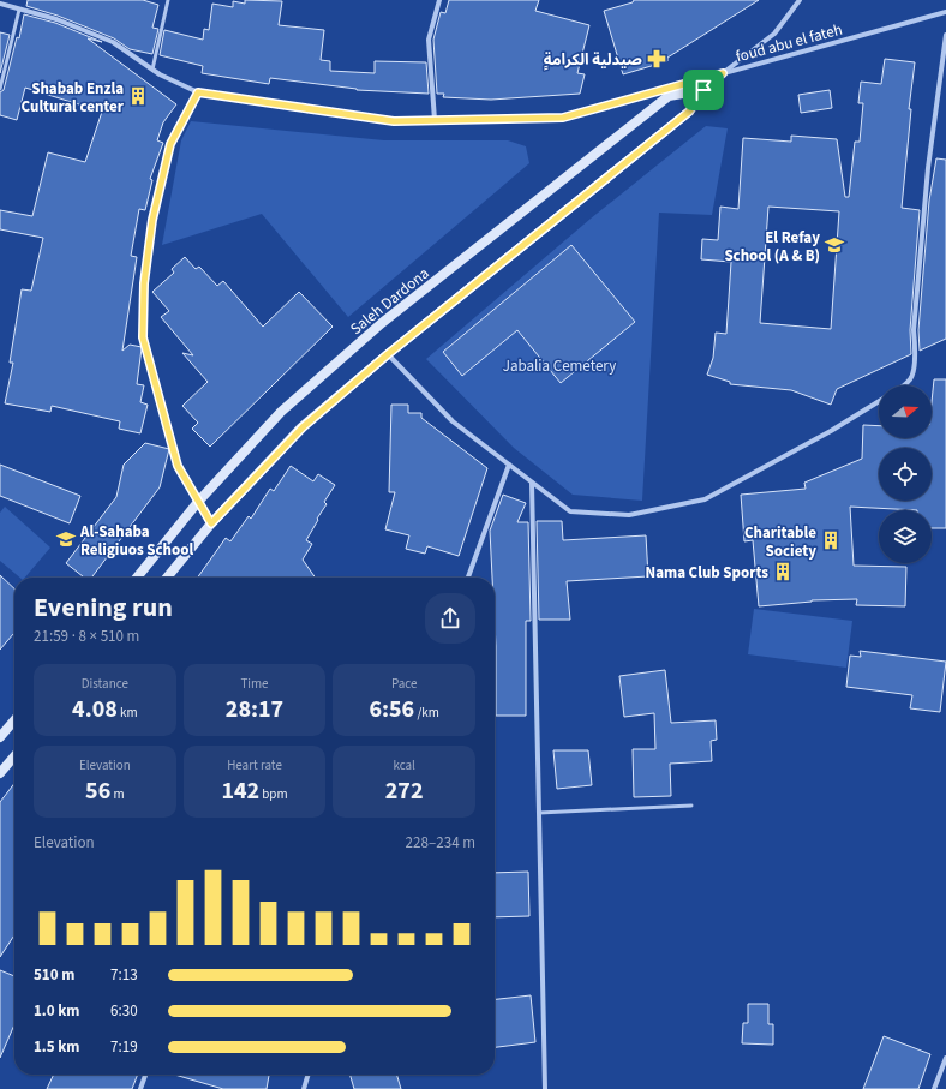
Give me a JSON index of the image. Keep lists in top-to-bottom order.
{
  "streets": {
    "street": ["foud abu el fateh", "Saleh Dardona"]
  },
  "parks": ["Jabalia Cemetery"],
  "places": {
    "pharmacy": ["ِِصيدلية الكرامة"],
    "building": ["Shabab Enzla Cultural center", "Charitable Society", "Nama Club Sports"],
    "school or university": ["El Refay School (A & B)", "Al-Sahaba Religiuos School"]
  },
  "north": "right",
  "page": {
    "heading": ["Evening run", "21:59 · 8 × 510 m"],
    "stats": [
      ["Distance", "4.08 km"],
      ["Time", "28:17"],
      ["Pace", "6:56 /km"],
      ["Elevation", "56 m"],
      ["Heart rate", "142 bpm"],
      ["kcal", "272"]
    ],
    "chart": ["Elevation", "228–234 m"],
    "list": [
      {
        "name": "510 m",
        "note": "7:13"
      },
      {
        "name": "1.0 km",
        "note": "6:30"
      },
      {
        "name": "1.5 km",
        "note": "7:19"
      }
    ]
  }
}
